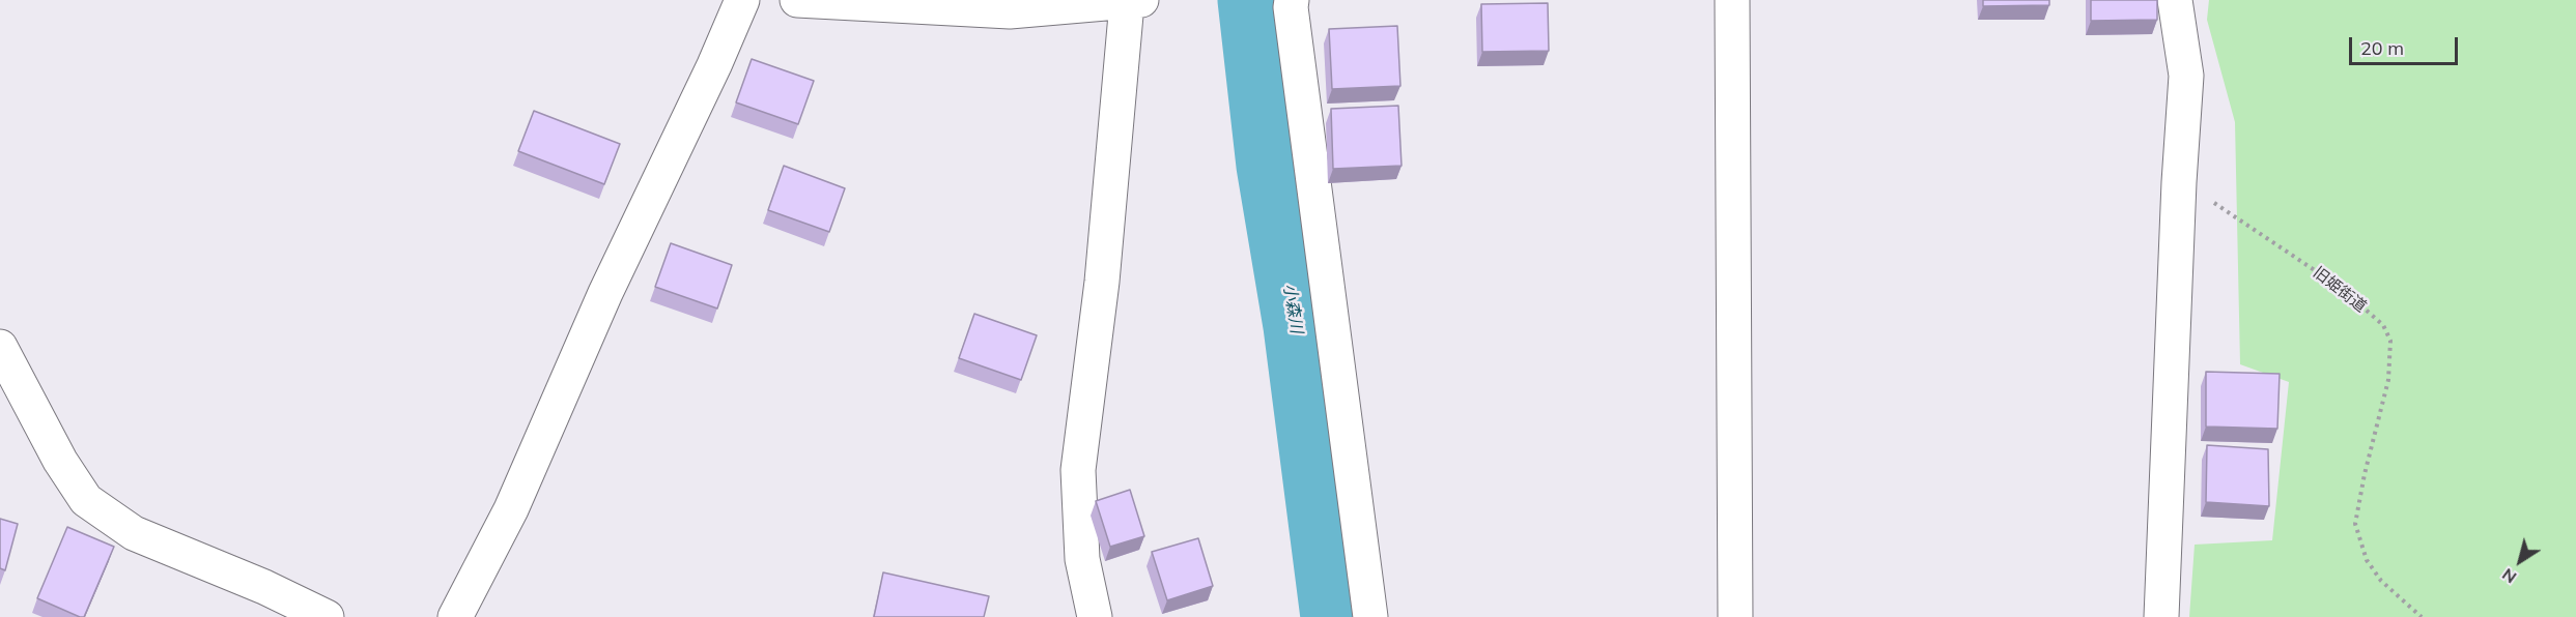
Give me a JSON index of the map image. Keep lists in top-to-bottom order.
{
  "streets": {
    "path": ["旧姫街道"]
  },
  "water": ["小森川"],
  "scale_bar": "20 m",
  "north": "bottom left"
}
